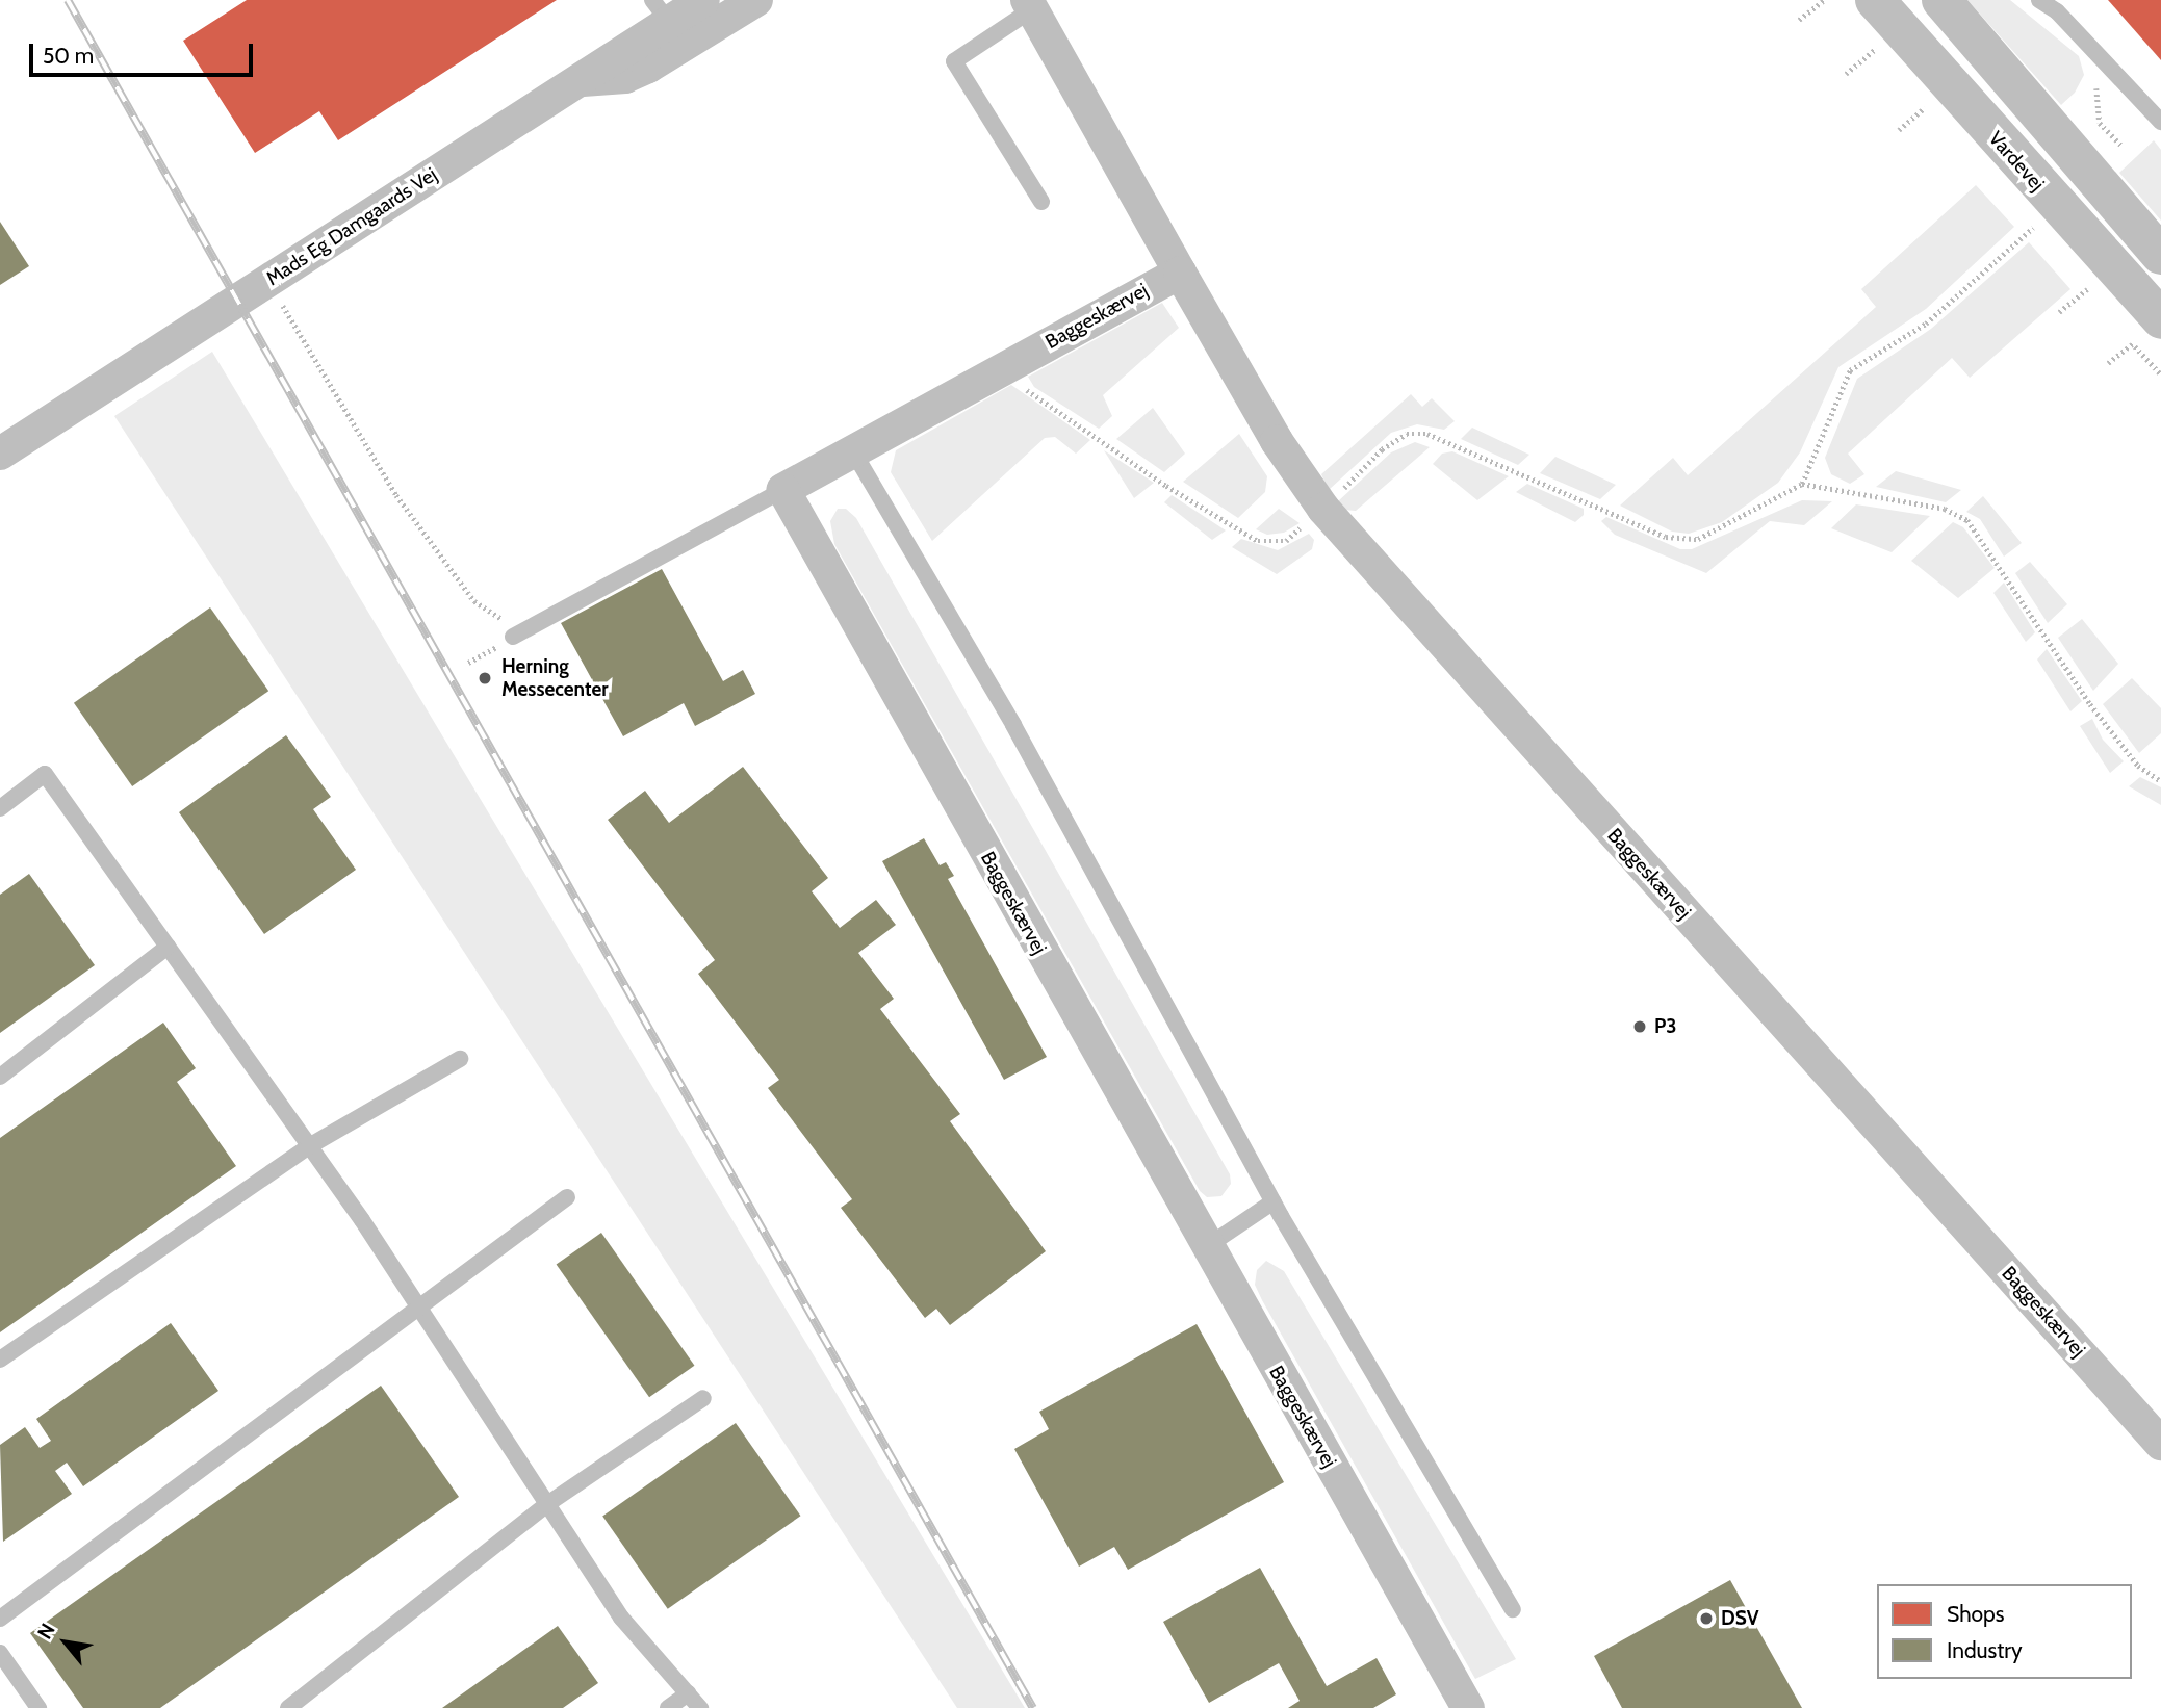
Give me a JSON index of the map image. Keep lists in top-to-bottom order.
{
  "streets": {
    "street": ["Vardevej", "Mads Eg Damgaards Vej", "Baggeskærvej"]
  },
  "places": ["Herning Messecenter", "P3", "DSV"],
  "legend": ["Shops", "Industry"],
  "scale_bar": "50 m",
  "north": "top left"
}
